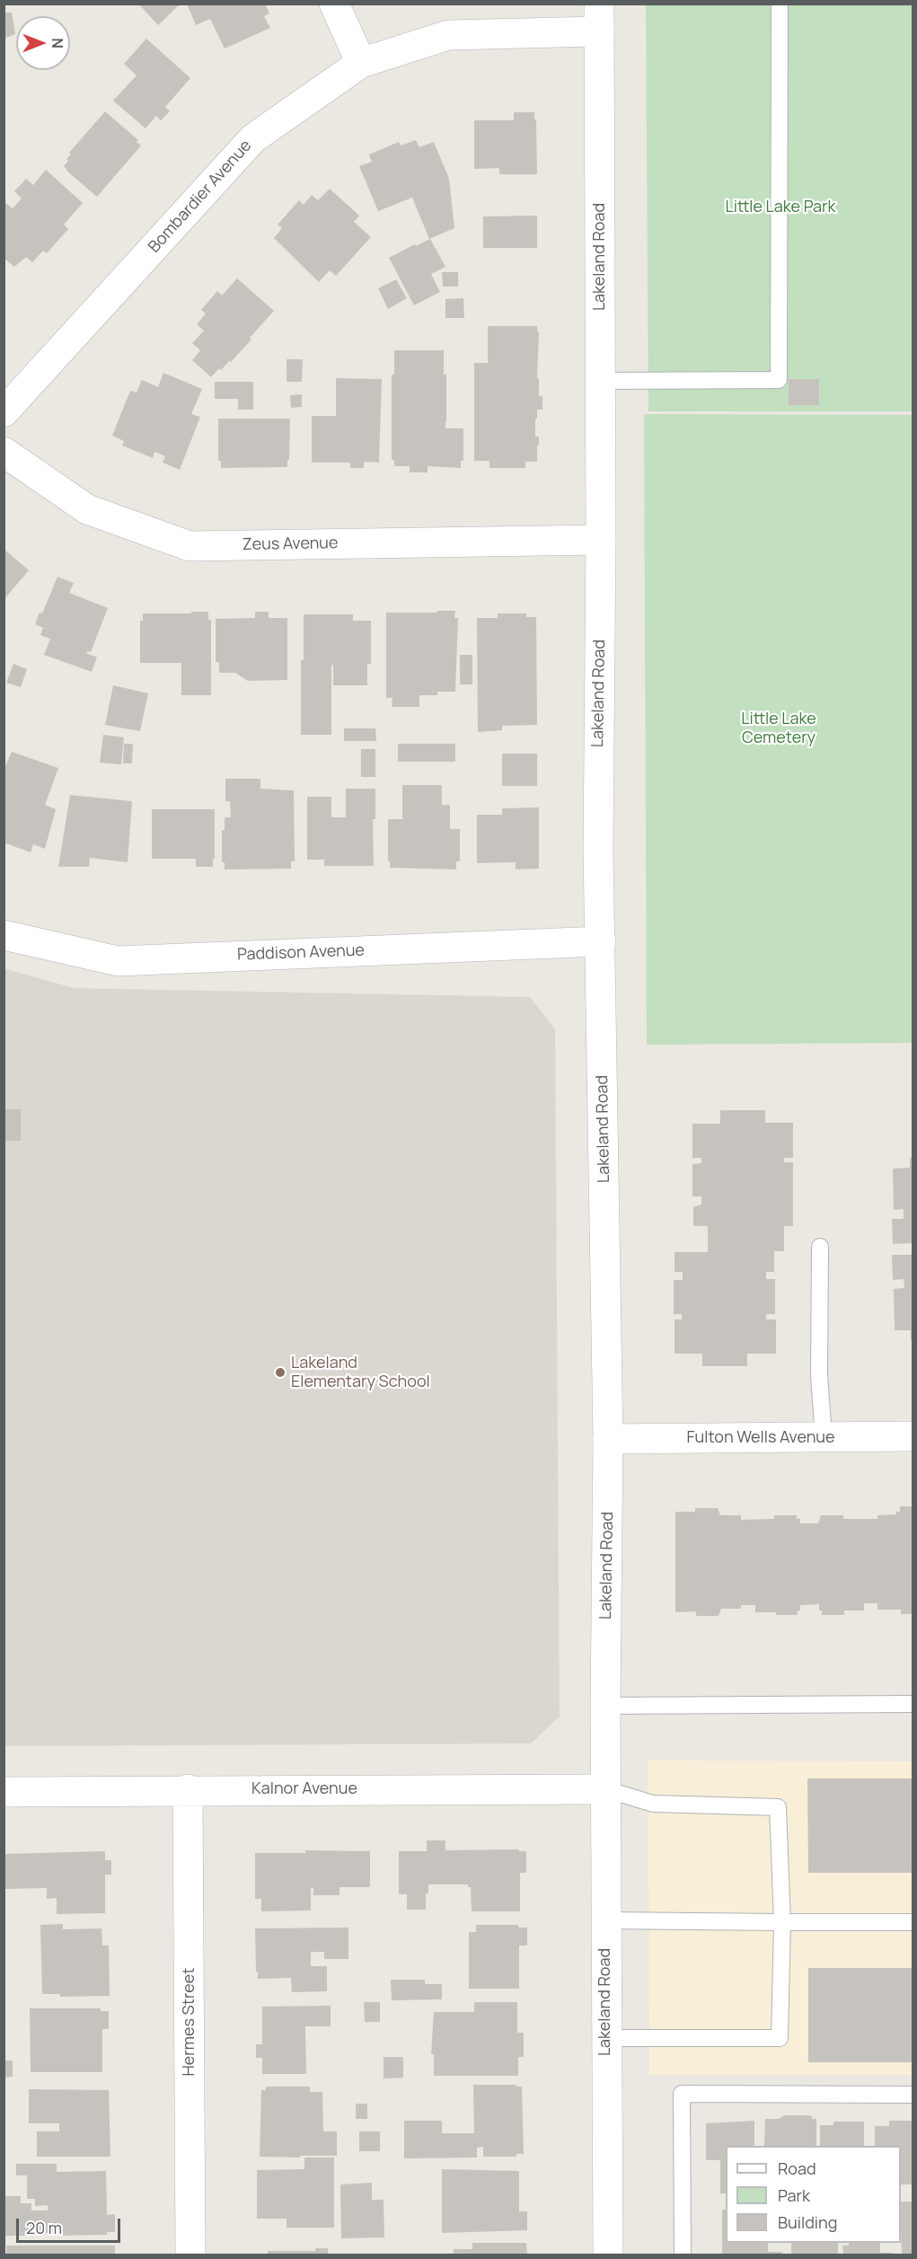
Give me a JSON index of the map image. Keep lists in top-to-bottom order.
{
  "streets": {
    "street": [
      "Bombardier Avenue",
      "Lakeland Road",
      "Zeus Avenue",
      "Paddison Avenue",
      "Fulton Wells Avenue",
      "Kalnor Avenue",
      "Hermes Street"
    ]
  },
  "crossings": [
    ["Bombardier Avenue", "Lakeland Road"],
    ["Lakeland Road", "Zeus Avenue"],
    ["Lakeland Road", "Paddison Avenue"],
    ["Lakeland Road", "Fulton Wells Avenue"],
    ["Lakeland Road", "Kalnor Avenue"],
    ["Kalnor Avenue", "Hermes Street"]
  ],
  "parks": ["Little Lake Park", "Little Lake Cemetery"],
  "places": ["Lakeland Elementary School"],
  "legend": ["Road", "Park", "Building"],
  "scale_bar": "20 m",
  "north": "right"
}
